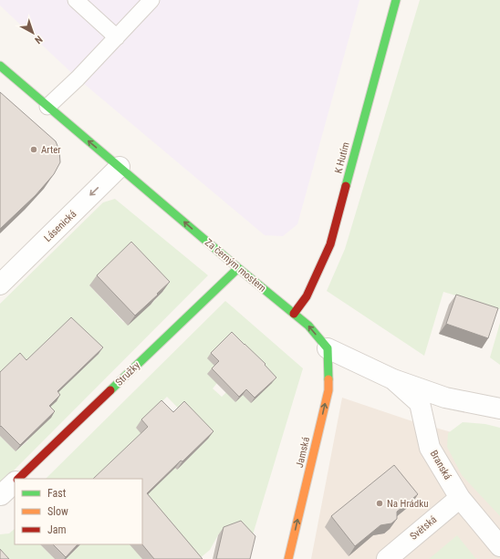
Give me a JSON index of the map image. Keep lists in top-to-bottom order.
{
  "streets": {
    "street": [
      "K Hutím",
      "Lásenická",
      "Za černým mostem",
      "Stružky",
      "Jamská",
      "Branská",
      "Světská"
    ]
  },
  "crossings": [
    ["K Hutím", "Za černým mostem"],
    ["Lásenická", "Za černým mostem"],
    ["Za černým mostem", "Stružky"],
    ["Za černým mostem", "Jamská"],
    ["Za černým mostem", "Branská"],
    ["Branská", "Světská"]
  ],
  "one_way": ["Lásenická", "Za černým mostem", "Jamská"],
  "places": ["Arter", "Na Hrádku"],
  "legend": ["Fast", "Slow", "Jam"],
  "north": "bottom right"
}
